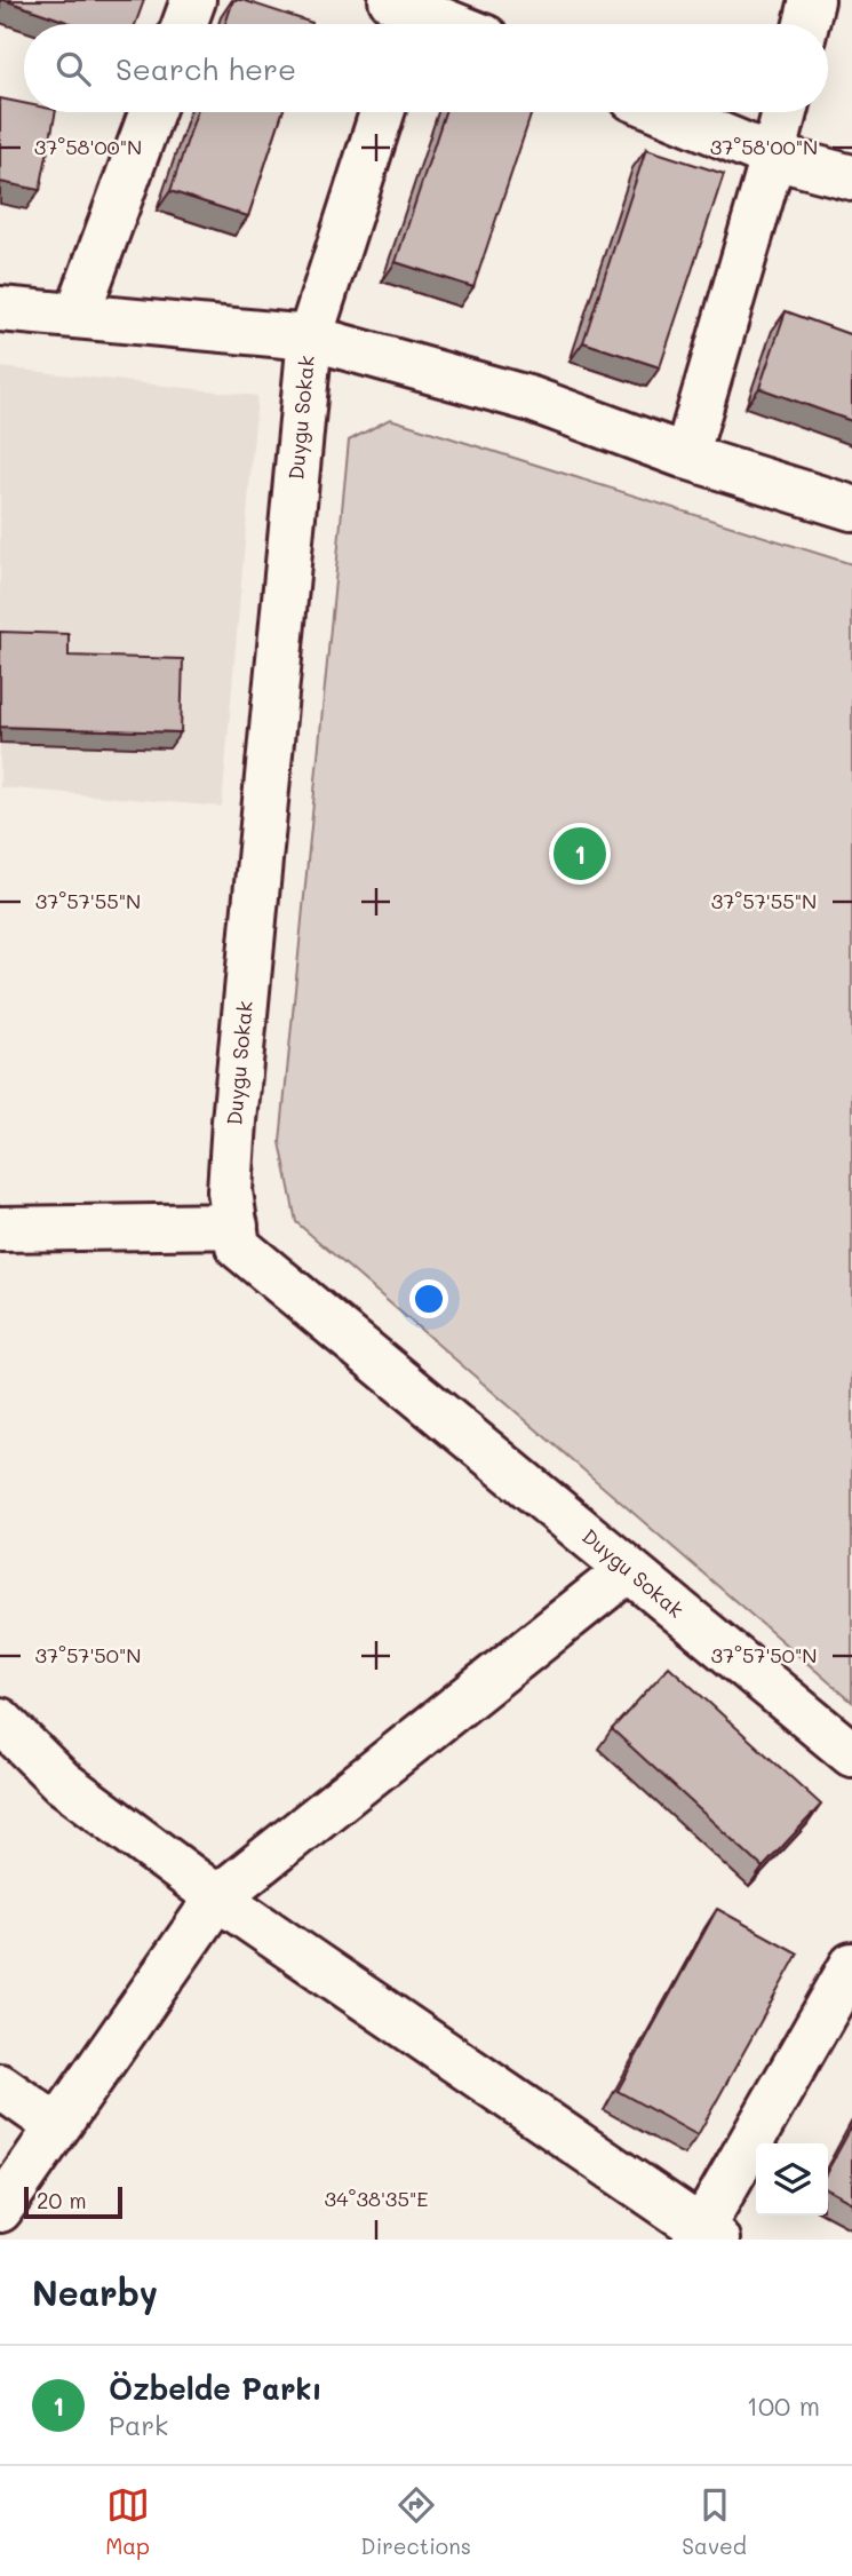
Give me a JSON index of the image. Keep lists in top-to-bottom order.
{
  "streets": {
    "street": ["Duygu Sokak"]
  },
  "scale_bar": "20 m",
  "page": {
    "search": "Search here",
    "pins": "1",
    "scale": "20 m",
    "heading": "Nearby",
    "list": [
      {
        "mark": "1",
        "name": "Özbelde Parkı",
        "note": "Park",
        "value": "100 m"
      }
    ],
    "nav": ["Map", "Directions", "Saved"]
  },
  "coordinates": [
    "37°58'00\"N",
    "37°57'55\"N",
    "37°57'50\"N",
    "34°38'35\"E"
  ]
}
